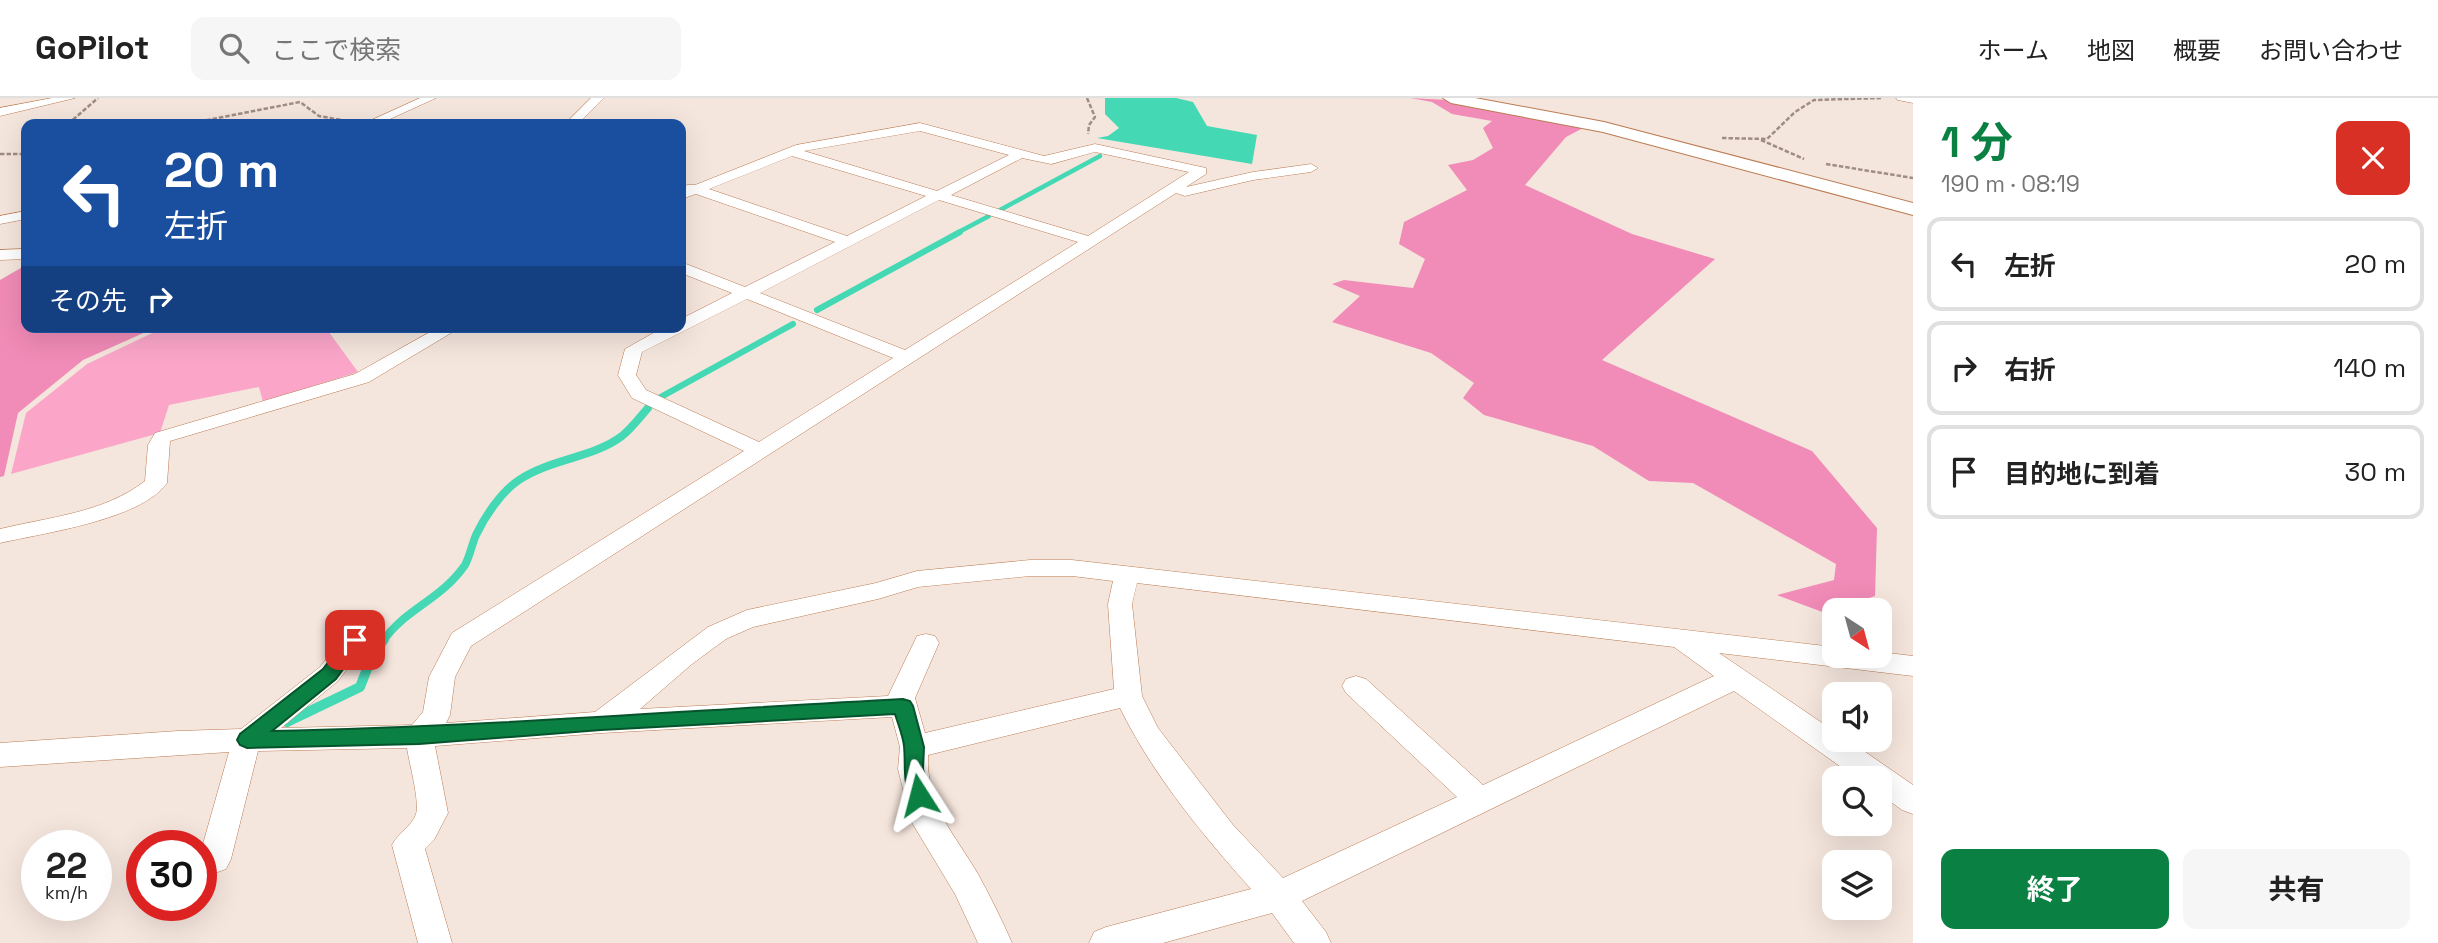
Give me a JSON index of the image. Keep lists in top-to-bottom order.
{
  "north": "bottom right",
  "page": {
    "header": "GoPilot",
    "search": "ここで検索",
    "nav": [
      "ホーム",
      "地図",
      "概要",
      "お問い合わせ"
    ],
    "heading": ["1 分", "190 m · 08:19"],
    "turn": ["20 m", "左折"],
    "list": [
      {
        "name": "左折",
        "value": "20 m"
      },
      {
        "name": "右折",
        "value": "140 m"
      },
      {
        "name": "目的地に到着",
        "value": "30 m"
      }
    ],
    "then": "その先",
    "speed": "22 km/h",
    "limit": "30",
    "buttons": ["終了", "共有"]
  }
}
